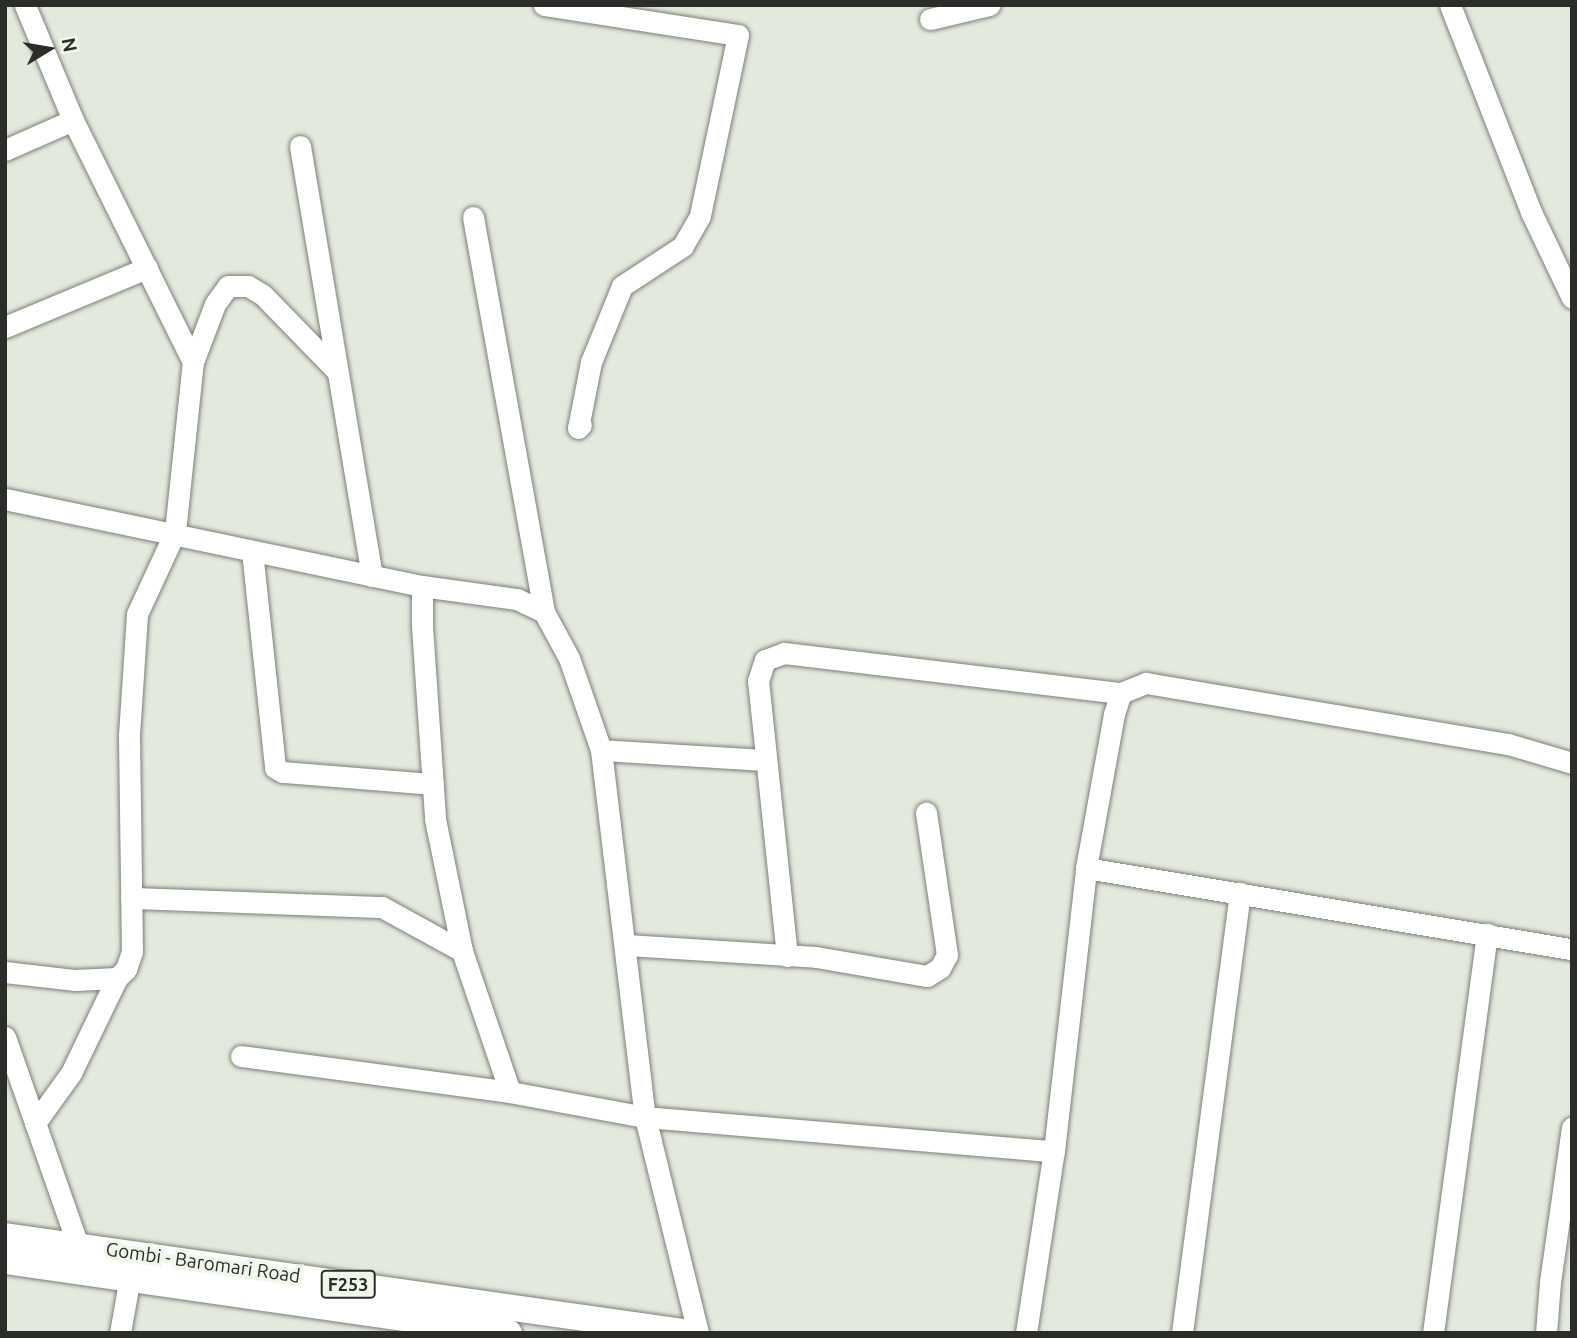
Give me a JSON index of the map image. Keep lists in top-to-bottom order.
{
  "streets": {
    "main road": ["Gombi - Baromari Road", "F253"]
  },
  "north": "right"
}
